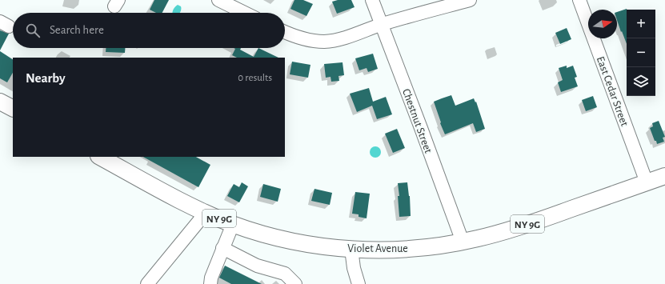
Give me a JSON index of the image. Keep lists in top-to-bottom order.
{
  "streets": {
    "main road": ["NY 9G", "Violet Avenue"],
    "street": ["East Cedar Street", "Chestnut Street"]
  },
  "crossings": [
    ["East Cedar Street", "Violet Avenue"],
    ["Chestnut Street", "Violet Avenue"]
  ],
  "north": "right",
  "page": {
    "map_buttons": ["+", "−"],
    "search": "Search here",
    "heading": ["Nearby", "0 results"]
  }
}
